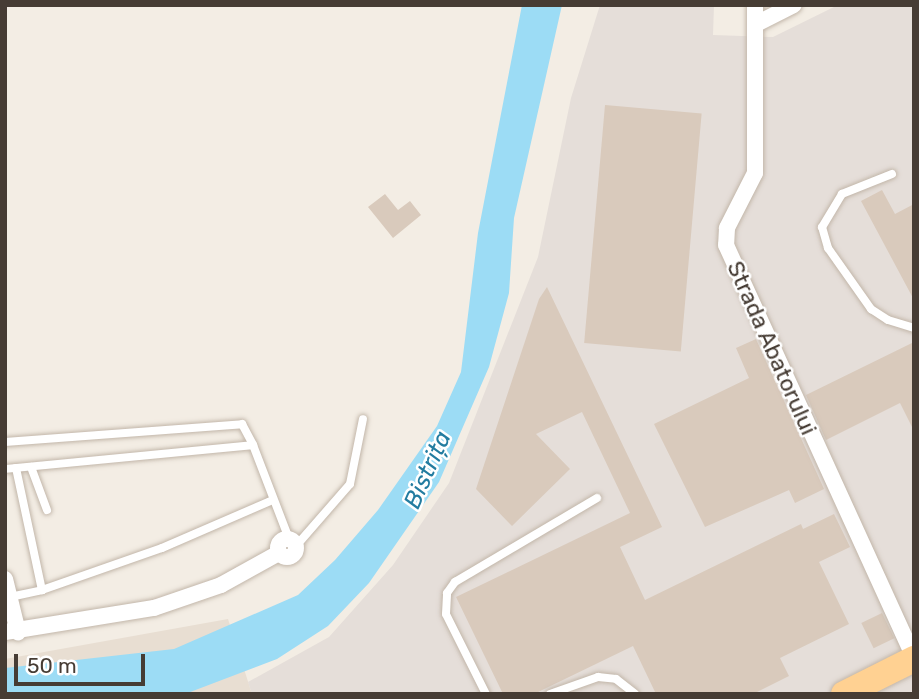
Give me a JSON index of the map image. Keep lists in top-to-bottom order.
{
  "streets": {
    "street": ["Strada Abatorului"]
  },
  "water": ["Bistrița"],
  "scale_bar": "50 m"
}
